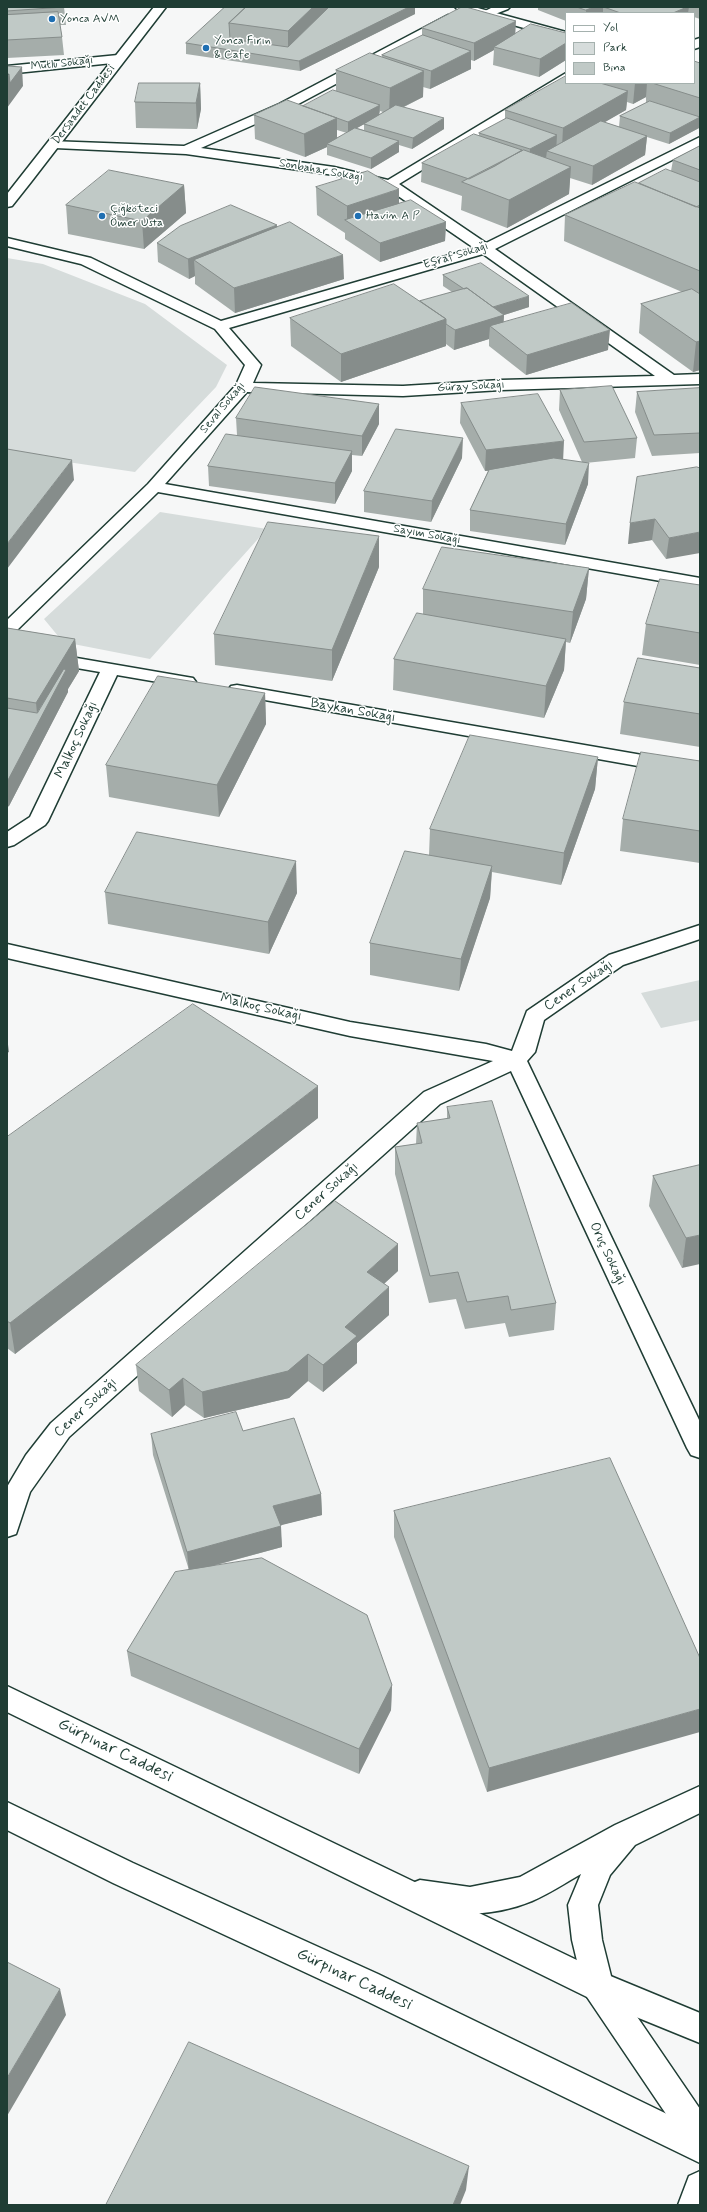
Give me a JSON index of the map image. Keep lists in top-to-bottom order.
{
  "streets": {
    "street": [
      "Mutlu Sokağı",
      "Dersaadet Caddesi",
      "Sonbahar Sokağı",
      "Eşraf Sokağı",
      "Güray Sokağı",
      "Seval Sokağı",
      "Sayım Sokağı",
      "Baykan Sokağı",
      "Malkoç Sokağı",
      "Cener Sokağı",
      "Oruç Sokağı",
      "Gürpınar Caddesi"
    ]
  },
  "crossings": [
    ["Mutlu Sokağı", "Dersaadet Caddesi"],
    ["Dersaadet Caddesi", "Sonbahar Sokağı"],
    ["Sonbahar Sokağı", "Eşraf Sokağı"],
    ["Sonbahar Sokağı", "Güray Sokağı"],
    ["Eşraf Sokağı", "Seval Sokağı"],
    ["Güray Sokağı", "Seval Sokağı"],
    ["Seval Sokağı", "Sayım Sokağı"],
    ["Baykan Sokağı", "Malkoç Sokağı"],
    ["Malkoç Sokağı", "Cener Sokağı"],
    ["Malkoç Sokağı", "Oruç Sokağı"],
    ["Cener Sokağı", "Oruç Sokağı"]
  ],
  "places": [
    "Yonca AVM",
    "Yonca Fırın & Cafe",
    "Çiğköteci Ömer Usta",
    "Havin A P"
  ],
  "legend": ["Yol", "Park", "Bina"]
}
